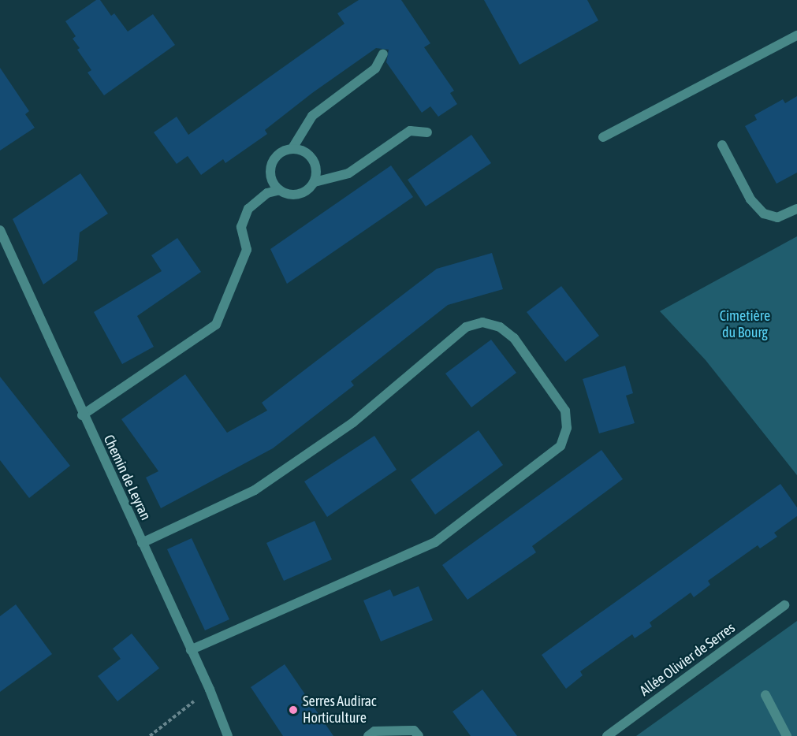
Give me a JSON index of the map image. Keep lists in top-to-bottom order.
{
  "streets": {
    "street": ["Chemin de Leyran", "Allée Olivier de Serres"]
  },
  "parks": ["Cimetière du Bourg"],
  "places": ["Serres Audirac Horticulture"]
}
